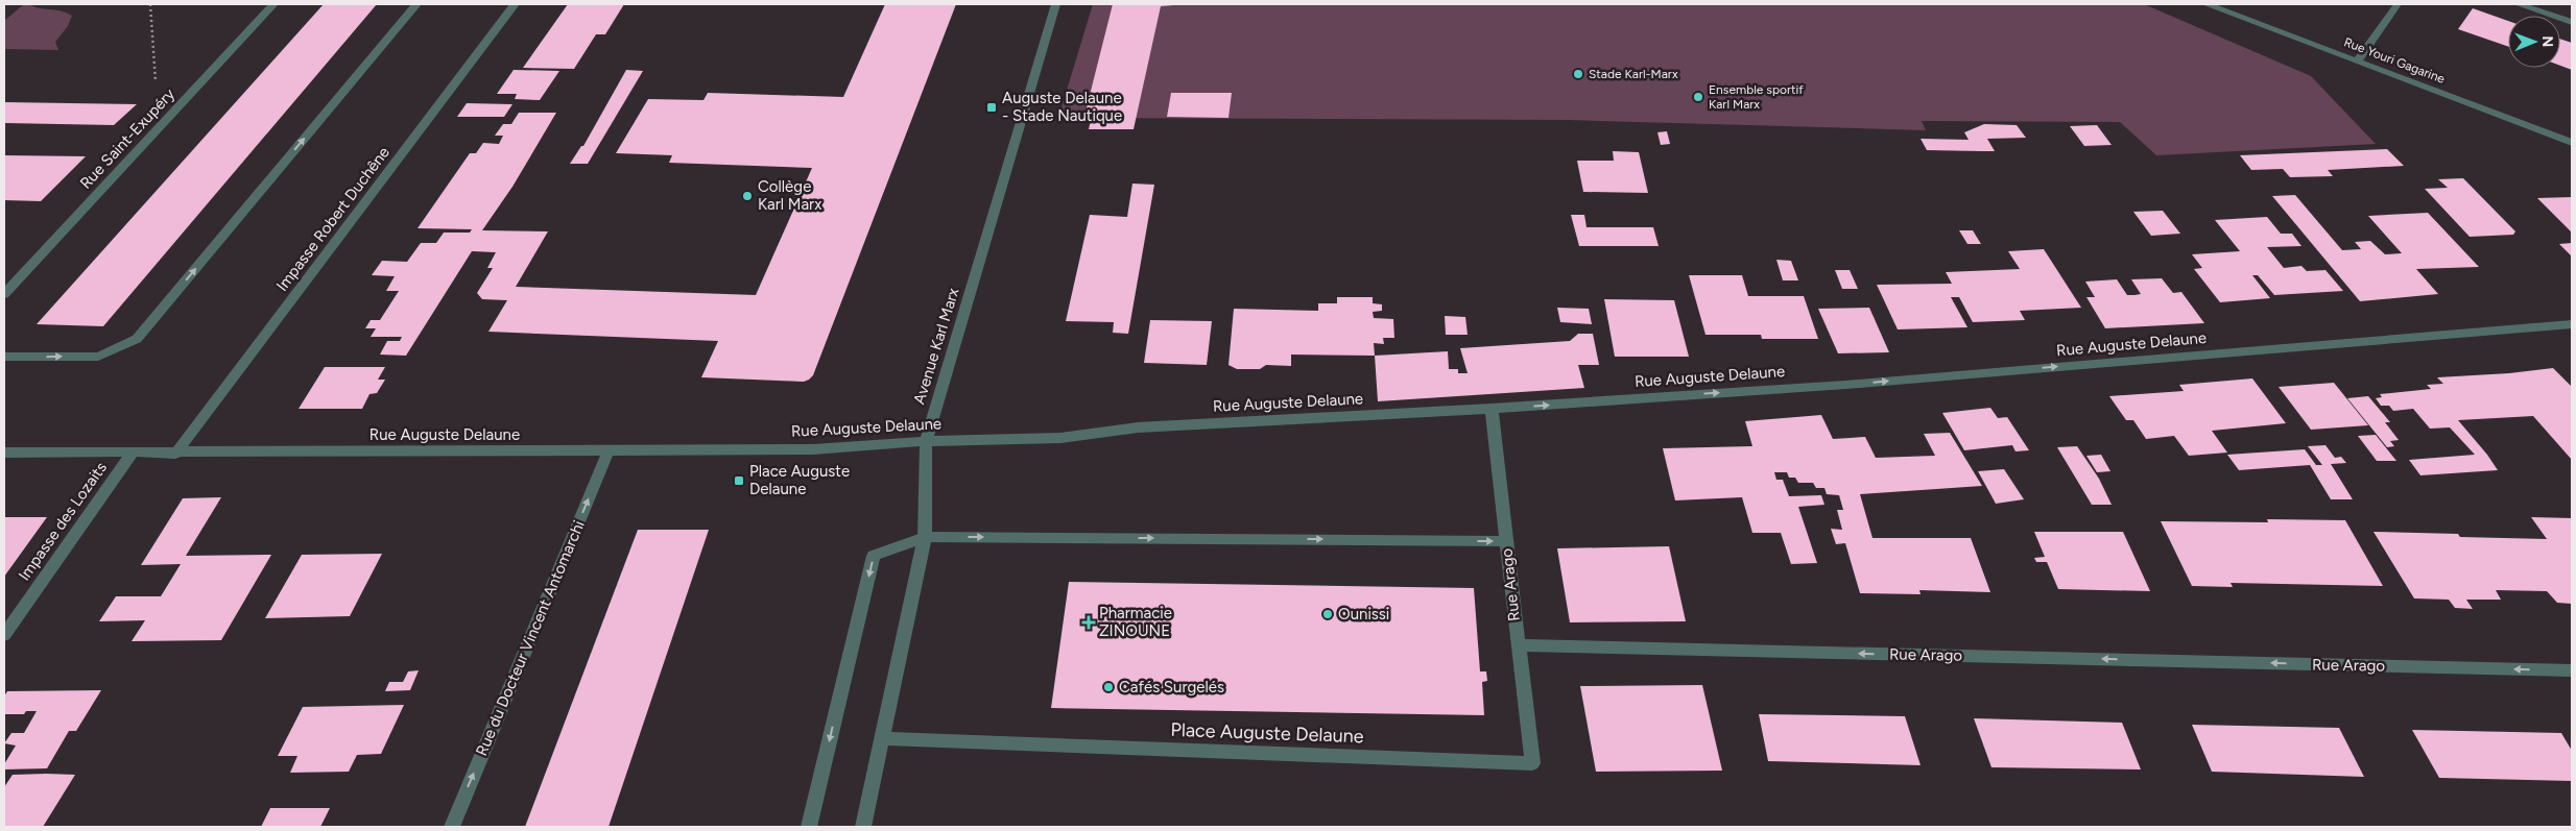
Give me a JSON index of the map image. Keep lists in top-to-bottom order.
{
  "streets": {
    "street": [
      "Rue Youri Gagarine",
      "Rue Saint-Exupéry",
      "Impasse Robert Duchêne",
      "Rue Auguste Delaune",
      "Avenue Karl Marx",
      "Impasse des Lozaits",
      "Rue Arago",
      "Rue du Docteur Vincent Antomarchi",
      "Place Auguste Delaune"
    ]
  },
  "crossings": [
    ["Impasse Robert Duchêne", "Rue Auguste Delaune"],
    ["Rue Auguste Delaune", "Avenue Karl Marx"],
    ["Rue Auguste Delaune", "Impasse des Lozaits"],
    ["Rue Auguste Delaune", "Rue Arago"],
    ["Rue Auguste Delaune", "Rue du Docteur Vincent Antomarchi"],
    ["Avenue Karl Marx", "Place Auguste Delaune"],
    ["Rue Arago", "Place Auguste Delaune"]
  ],
  "one_way": ["Rue Auguste Delaune", "Rue Arago", "Rue du Docteur Vincent Antomarchi"],
  "places": {
    "other": [
      "Stade Karl-Marx",
      "Ensemble sportif Karl Marx",
      "Collège Karl Marx",
      "Ounissi",
      "Cafés Surgelés"
    ],
    "transit": ["Auguste Delaune - Stade Nautique", "Place Auguste Delaune"],
    "health": ["Pharmacie ZINOUNE"]
  },
  "north": "right"
}
